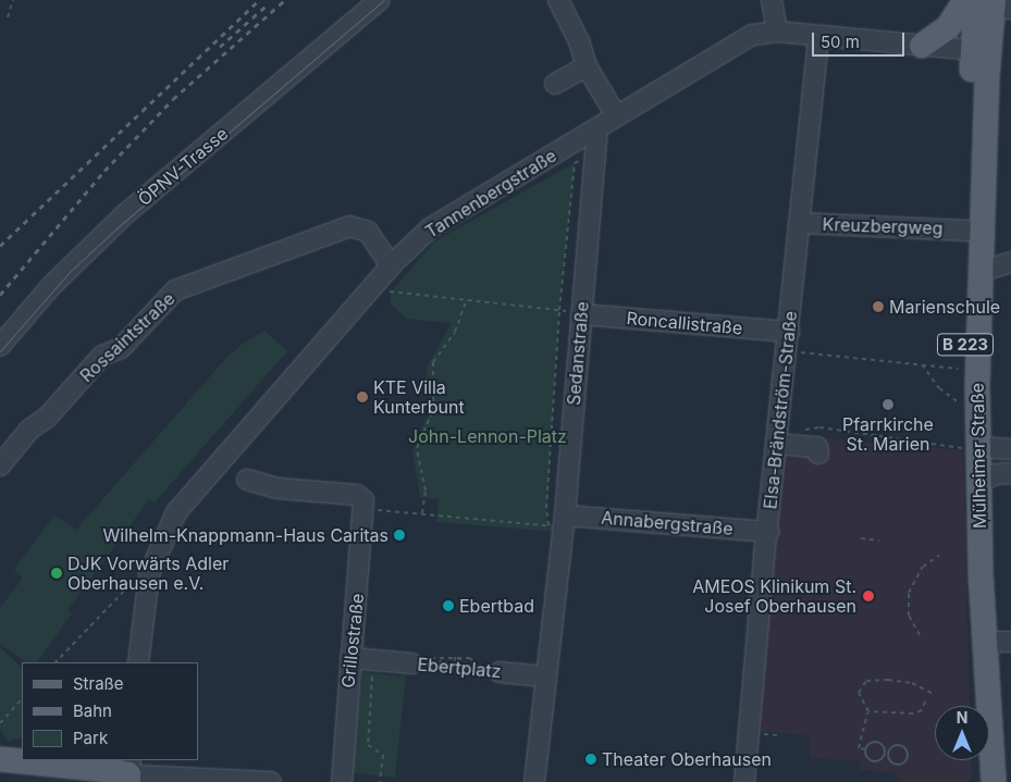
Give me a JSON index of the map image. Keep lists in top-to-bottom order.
{
  "streets": {
    "main road": ["B 223", "Mülheimer Straße"],
    "street": [
      "ÖPNV-Trasse",
      "Tannenbergstraße",
      "Kreuzbergweg",
      "Roncallistraße",
      "Rossaintstraße",
      "Sedanstraße",
      "Elsa-Brändström-Straße",
      "Annabergstraße",
      "Grillostraße",
      "Ebertplatz"
    ]
  },
  "crossings": [
    ["Tannenbergstraße", "Rossaintstraße"],
    ["Tannenbergstraße", "Sedanstraße"],
    ["Tannenbergstraße", "Elsa-Brändström-Straße"],
    ["Tannenbergstraße", "Mülheimer Straße"],
    ["Kreuzbergweg", "Elsa-Brändström-Straße"],
    ["Kreuzbergweg", "Mülheimer Straße"],
    ["Roncallistraße", "Sedanstraße"],
    ["Roncallistraße", "Elsa-Brändström-Straße"],
    ["Sedanstraße", "Annabergstraße"],
    ["Sedanstraße", "Ebertplatz"],
    ["Elsa-Brändström-Straße", "Annabergstraße"],
    ["Grillostraße", "Ebertplatz"]
  ],
  "parks": ["John-Lennon-Platz"],
  "places": [
    "Marienschule",
    "KTE Villa Kunterbunt",
    "Pfarrkirche St. Marien",
    "Wilhelm-Knappmann-Haus Caritas",
    "DJK Vorwärts Adler Oberhausen e.V.",
    "AMEOS Klinikum St. Josef Oberhausen",
    "Ebertbad",
    "Theater Oberhausen"
  ],
  "legend": ["Straße", "Bahn", "Park"],
  "scale_bar": "50 m",
  "north": "top"
}
